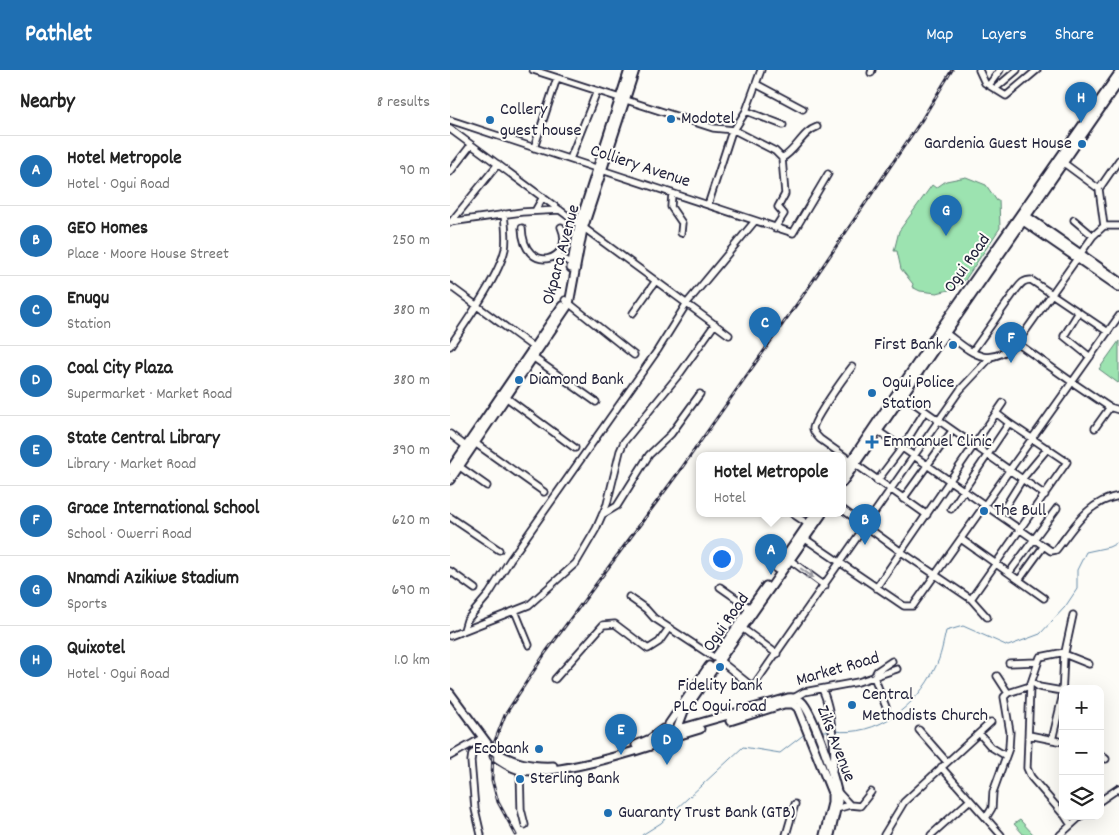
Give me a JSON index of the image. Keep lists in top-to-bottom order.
{
  "streets": {
    "main road": ["Okpara Avenue", "Ogui Road", "Ziks Avenue"],
    "street": ["Colliery Avenue", "Market Road"]
  },
  "crossings": [
    ["Colliery Avenue", "Okpara Avenue"],
    ["Ogui Road", "Ziks Avenue"],
    ["Market Road", "Ziks Avenue"]
  ],
  "places": {
    "other": [
      "Modotel",
      "Collery guest house",
      "Gardenia Guest House",
      "First Bank",
      "Diamond Bank",
      "Ogui Police Station",
      "The Bull",
      "Fidelity bank PLC Ogui road",
      "Central Methodists Church",
      "Ecobank",
      "Sterling Bank",
      "Guaranty Trust Bank (GTB)"
    ],
    "health": ["Emmanuel Clinic"]
  },
  "page": {
    "header": "Pathlet",
    "nav": ["Map", "Layers", "Share"],
    "heading": ["Nearby", "8 results"],
    "pins": [
      "H",
      "G",
      "C",
      "F",
      "B",
      "A",
      "E",
      "D"
    ],
    "list": [
      {
        "mark": "A",
        "name": "Hotel Metropole",
        "note": "Hotel · Ogui Road",
        "value": "90 m"
      },
      {
        "mark": "B",
        "name": "GEO Homes",
        "note": "Place · Moore House Street",
        "value": "250 m"
      },
      {
        "mark": "C",
        "name": "Enugu",
        "note": "Station",
        "value": "380 m"
      },
      {
        "mark": "D",
        "name": "Coal City Plaza",
        "note": "Supermarket · Market Road",
        "value": "380 m"
      },
      {
        "mark": "E",
        "name": "State Central Library",
        "note": "Library · Market Road",
        "value": "390 m"
      },
      {
        "mark": "F",
        "name": "Grace International School",
        "note": "School · Owerri Road",
        "value": "620 m"
      },
      {
        "mark": "G",
        "name": "Nnamdi Azikiwe Stadium",
        "note": "Sports",
        "value": "690 m"
      },
      {
        "mark": "H",
        "name": "Quixotel",
        "note": "Hotel · Ogui Road",
        "value": "1.0 km"
      }
    ],
    "popup": ["Hotel Metropole", "Hotel"],
    "map_buttons": ["+", "−"]
  }
}
